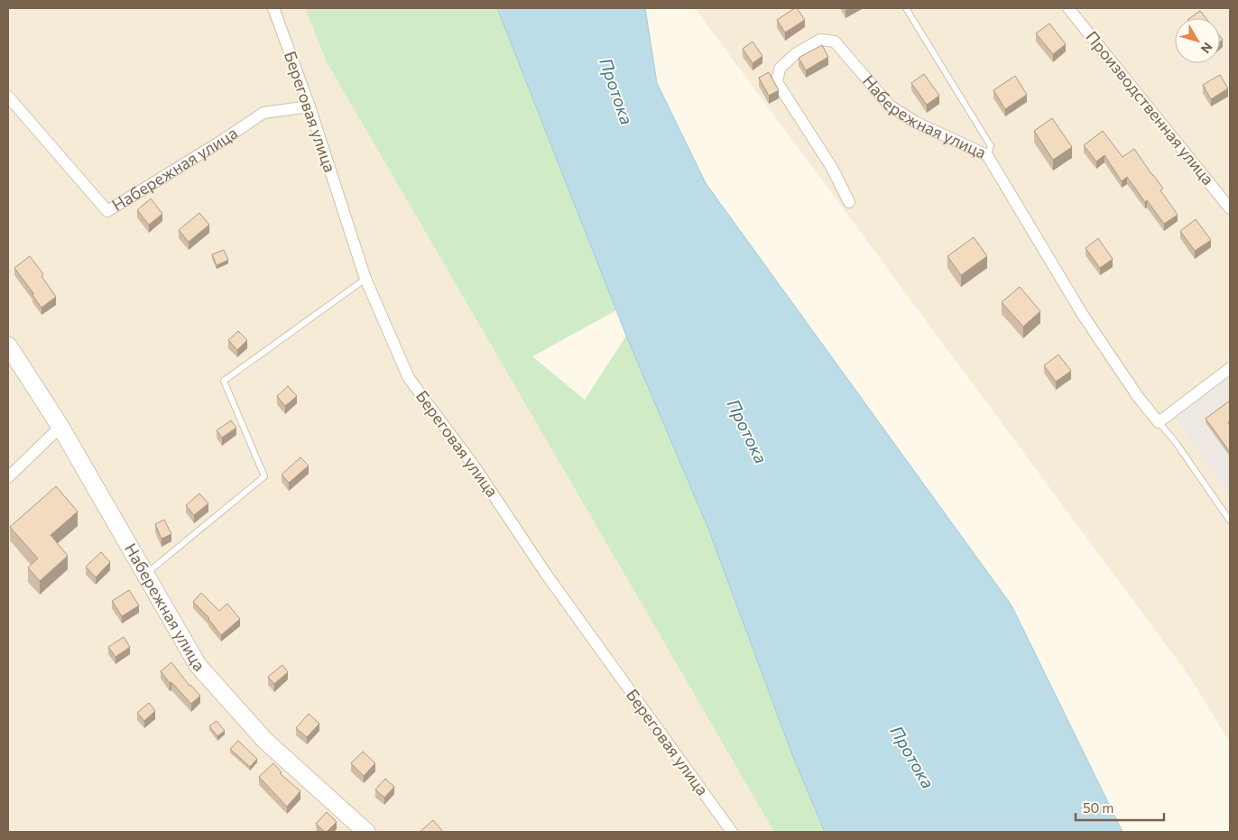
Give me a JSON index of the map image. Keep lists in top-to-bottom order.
{
  "streets": {
    "street": ["Производственная улица", "Береговая улица", "Набережная улица"]
  },
  "crossings": [
    ["Береговая улица", "Набережная улица"]
  ],
  "water": ["Протока"],
  "scale_bar": "50 m",
  "north": "bottom right"
}
